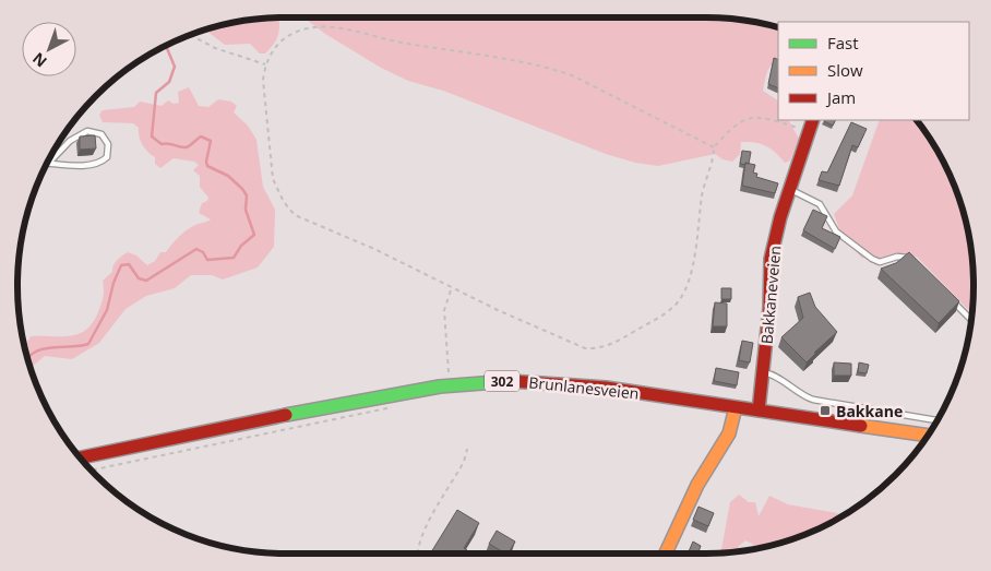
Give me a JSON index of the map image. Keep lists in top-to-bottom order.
{
  "streets": {
    "main road": ["Bakkaneveien", "302", "Brunlanesveien"]
  },
  "crossings": [
    ["Bakkaneveien", "Brunlanesveien"]
  ],
  "places": {
    "transit": ["Bakkane"]
  },
  "legend": ["Fast", "Slow", "Jam"],
  "north": "bottom left"
}
